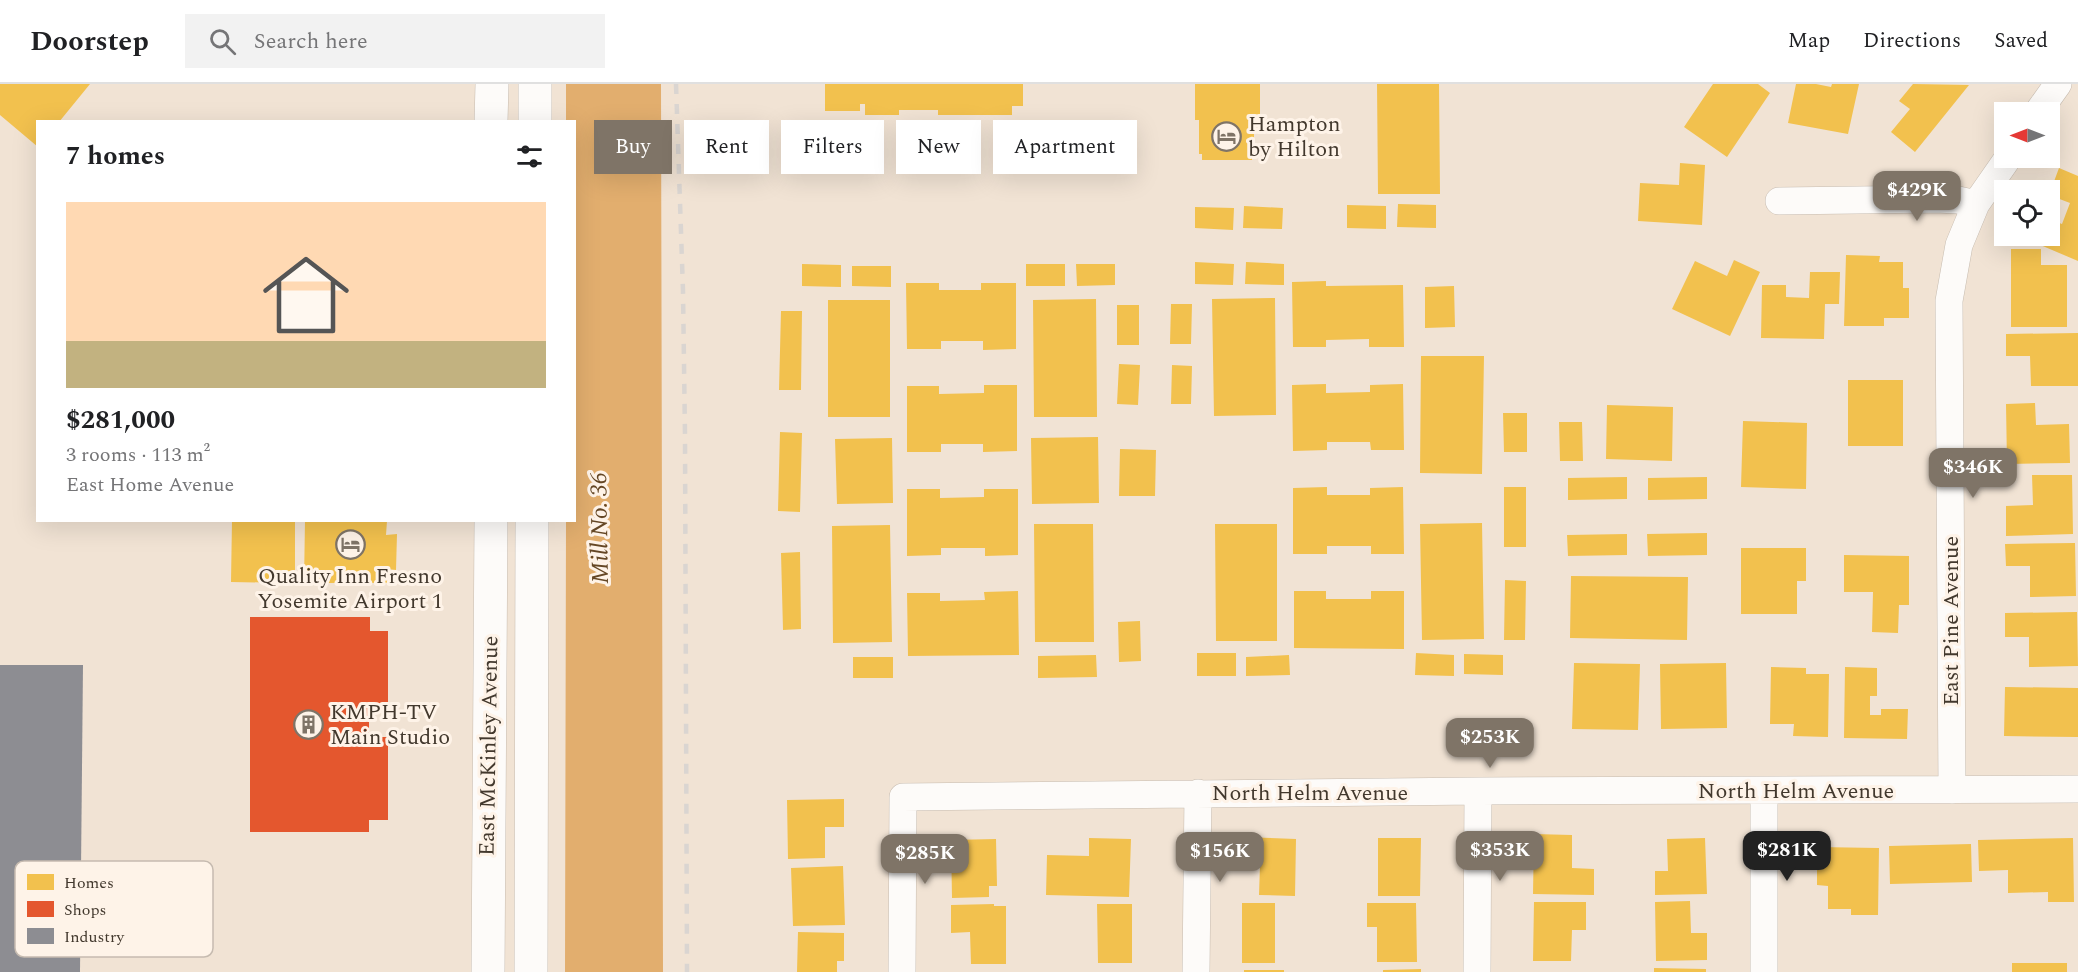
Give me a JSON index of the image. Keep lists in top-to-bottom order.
{
  "streets": {
    "main road": ["East McKinley Avenue"],
    "street": ["East Pine Avenue", "North Helm Avenue"]
  },
  "crossings": [
    ["East Pine Avenue", "North Helm Avenue"]
  ],
  "water": ["Mill No. 36"],
  "places": {
    "hotel": ["Hampton by Hilton", "Quality Inn Fresno Yosemite Airport 1"],
    "building": ["KMPH-TV Main Studio"]
  },
  "legend": ["Homes", "Shops", "Industry"],
  "north": "left",
  "page": {
    "header": "Doorstep",
    "search": "Search here",
    "nav": ["Map", "Directions", "Saved"],
    "chip": [
      "Buy",
      "Rent",
      "Filters",
      "New",
      "Apartment"
    ],
    "heading": "7 homes",
    "price": [
      "$429K",
      "$346K",
      "$253K",
      "$353K",
      "$281K",
      "$156K",
      "$285K"
    ],
    "list": [
      {
        "name": "$281,000",
        "note": "3 rooms · 113 m² · East Home Avenue"
      }
    ]
  }
}
